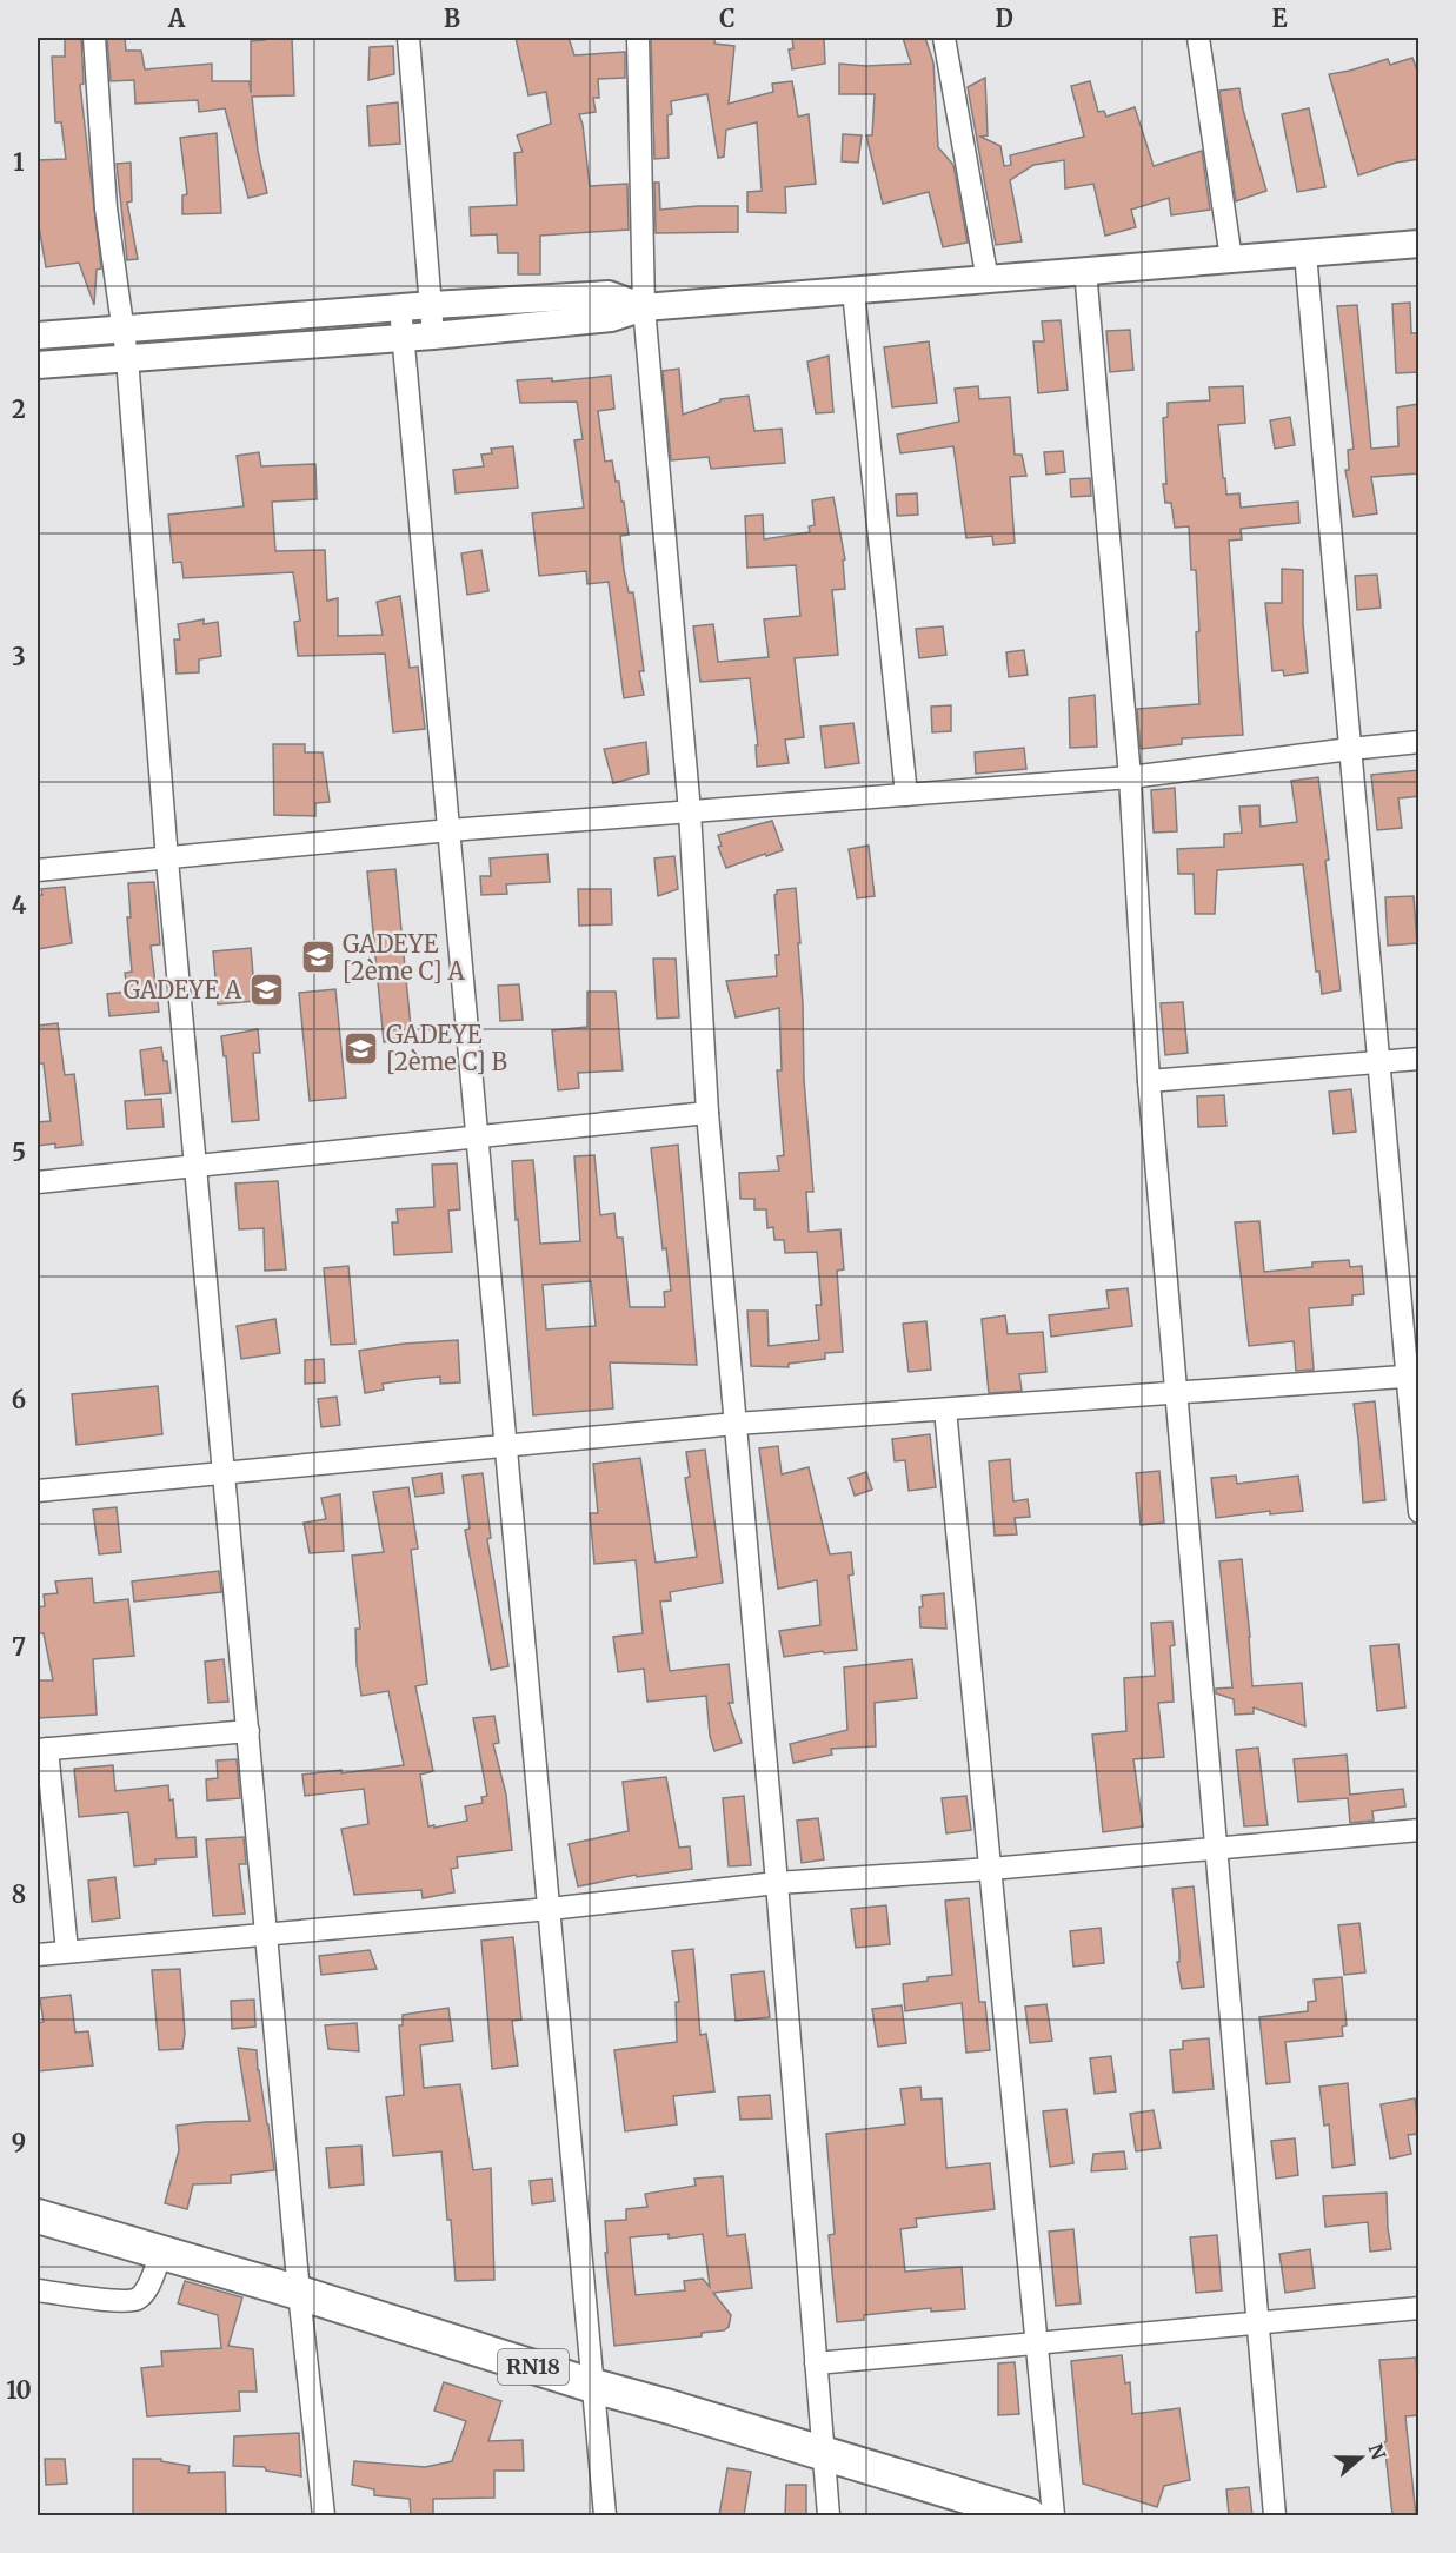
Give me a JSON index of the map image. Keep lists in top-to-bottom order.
{
  "streets": {
    "main road": ["RN18"]
  },
  "places": {
    "school or university": ["GADEYE [2ème C] A", "GADEYE A", "GADEYE [2ème C] B"]
  },
  "north": "right",
  "grid": {
    "columns": [
      "A",
      "B",
      "C",
      "D",
      "E"
    ],
    "rows": [
      "1",
      "2",
      "3",
      "4",
      "5",
      "6",
      "7",
      "8",
      "9",
      "10"
    ]
  }
}
